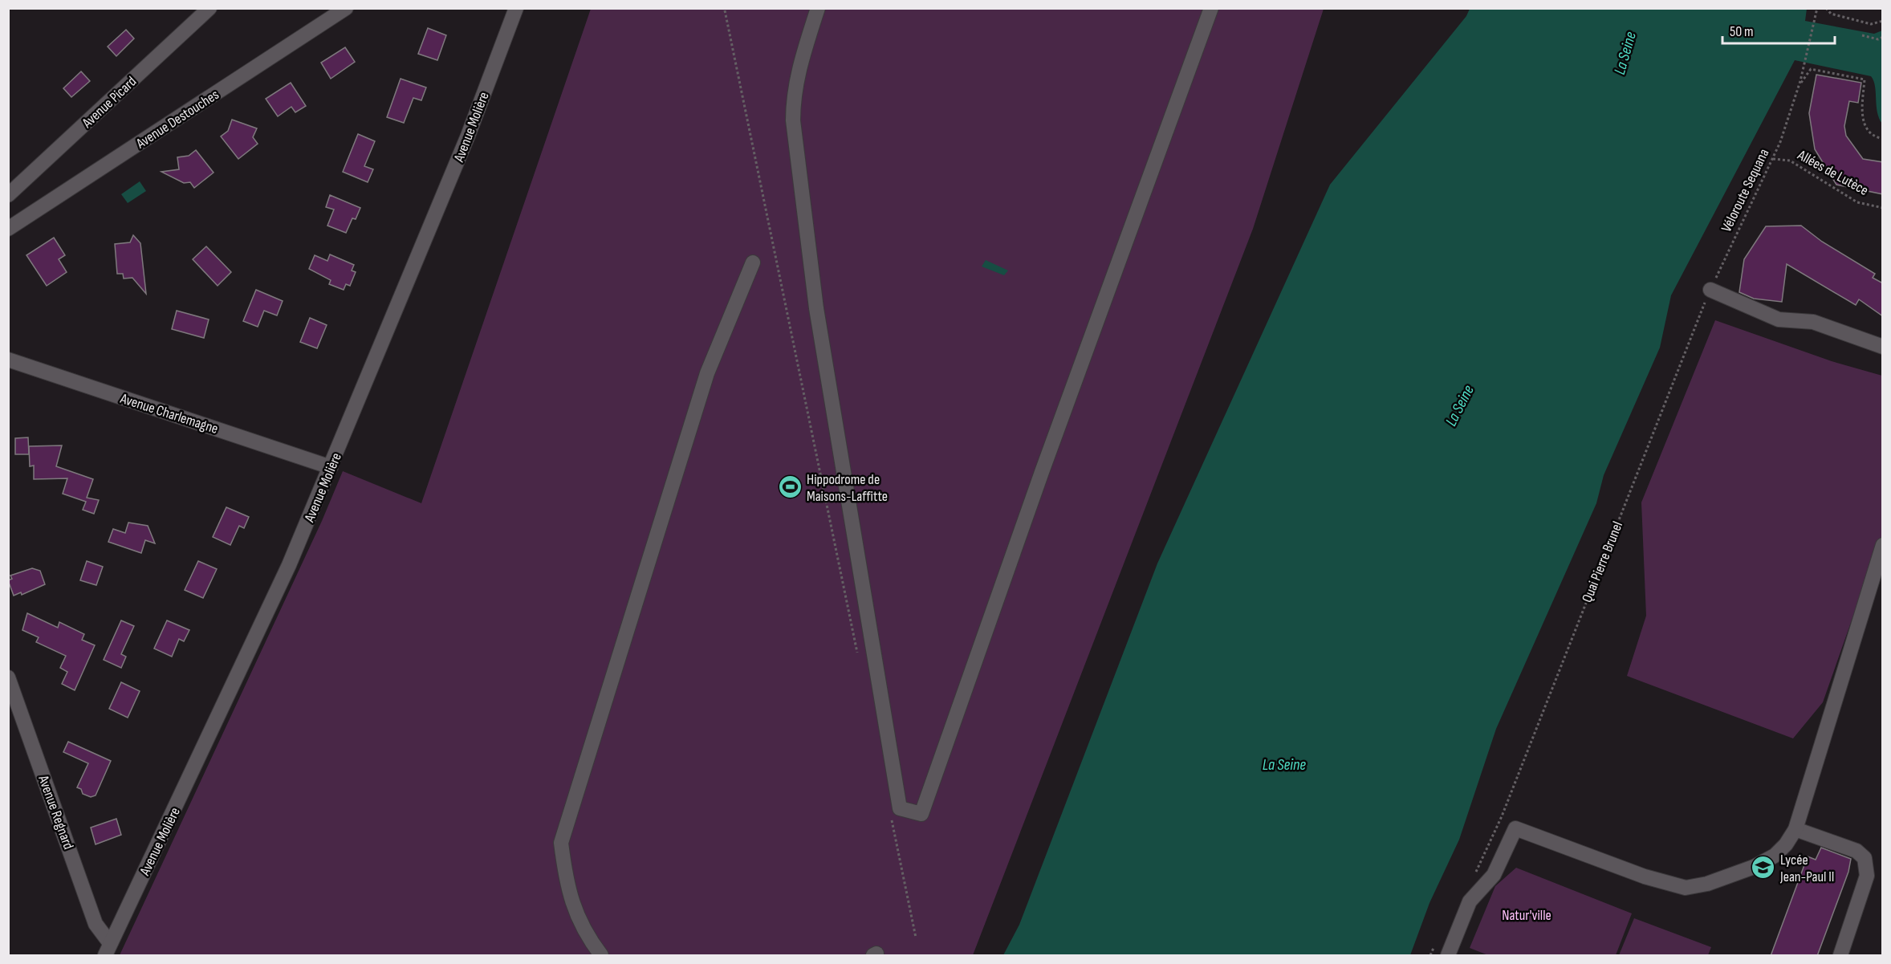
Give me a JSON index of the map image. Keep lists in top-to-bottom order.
{
  "streets": {
    "street": [
      "Avenue Picard",
      "Avenue Destouches",
      "Avenue Molière",
      "Avenue Charlemagne",
      "Avenue Regnard"
    ],
    "path": ["Allées de Lutèce", "Véloroute Sequana", "Quai Pierre Brunel"]
  },
  "crossings": [
    ["Avenue Molière", "Avenue Charlemagne"],
    ["Avenue Molière", "Avenue Regnard"],
    ["Allées de Lutèce", "Véloroute Sequana"],
    ["Véloroute Sequana", "Quai Pierre Brunel"]
  ],
  "water": ["La Seine"],
  "parks": ["Natur'ville"],
  "places": {
    "sports": ["Hippodrome de Maisons-Laffitte"],
    "school or university": ["Lycée Jean-Paul II"]
  },
  "scale_bar": "50 m"
}
